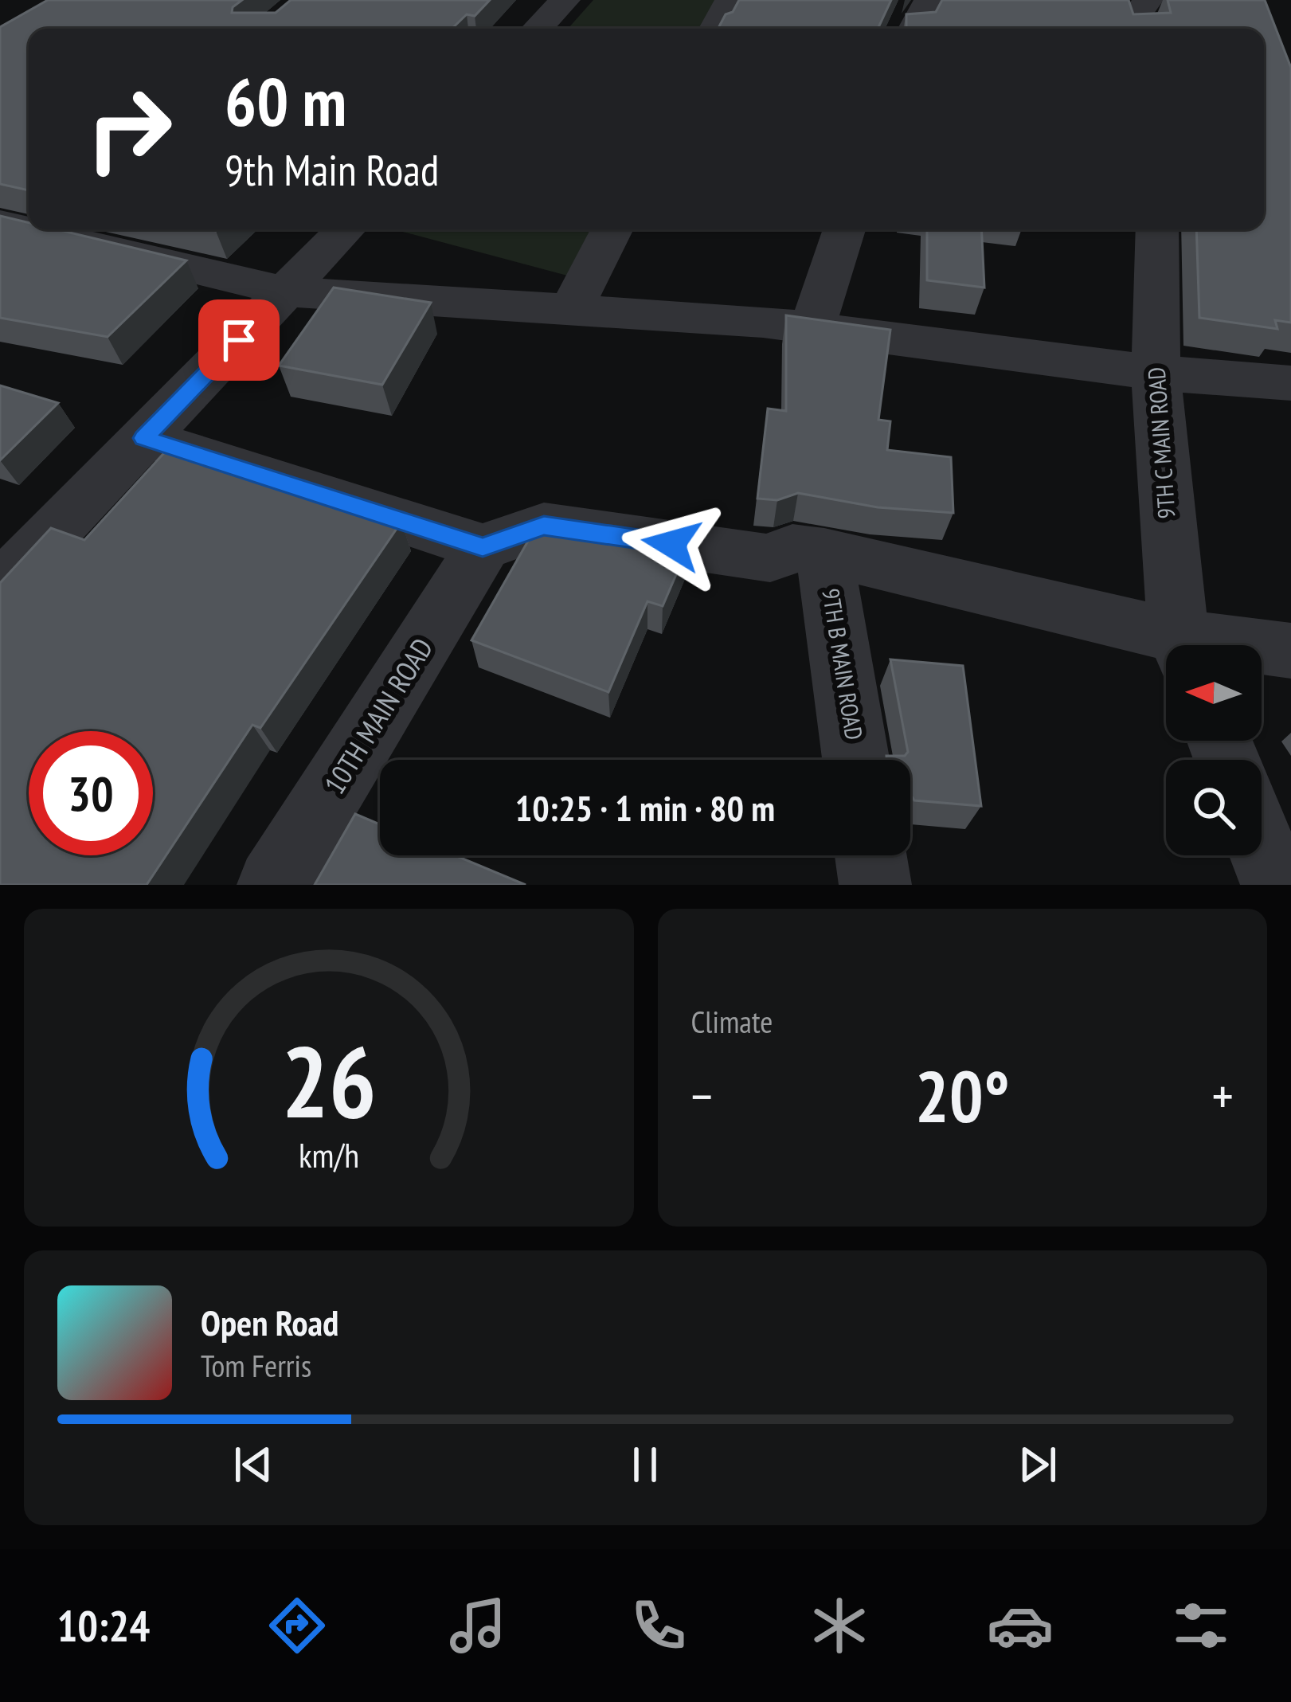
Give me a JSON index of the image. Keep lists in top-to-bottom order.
{
  "streets": {
    "street": ["9TH C MAIN ROAD", "9TH B MAIN ROAD", "10TH MAIN ROAD"]
  },
  "north": "left",
  "page": {
    "turn": ["60 m", "9th Main Road"],
    "limit": "30",
    "trip": "10:25 · 1 min · 80 m",
    "tile": "Climate",
    "heat": ["−", "20°", "+"],
    "song": ["Open Road", "Tom Ferris"],
    "tabs": "10:24",
    "gauge": ["26", "km/h"]
  }
}
